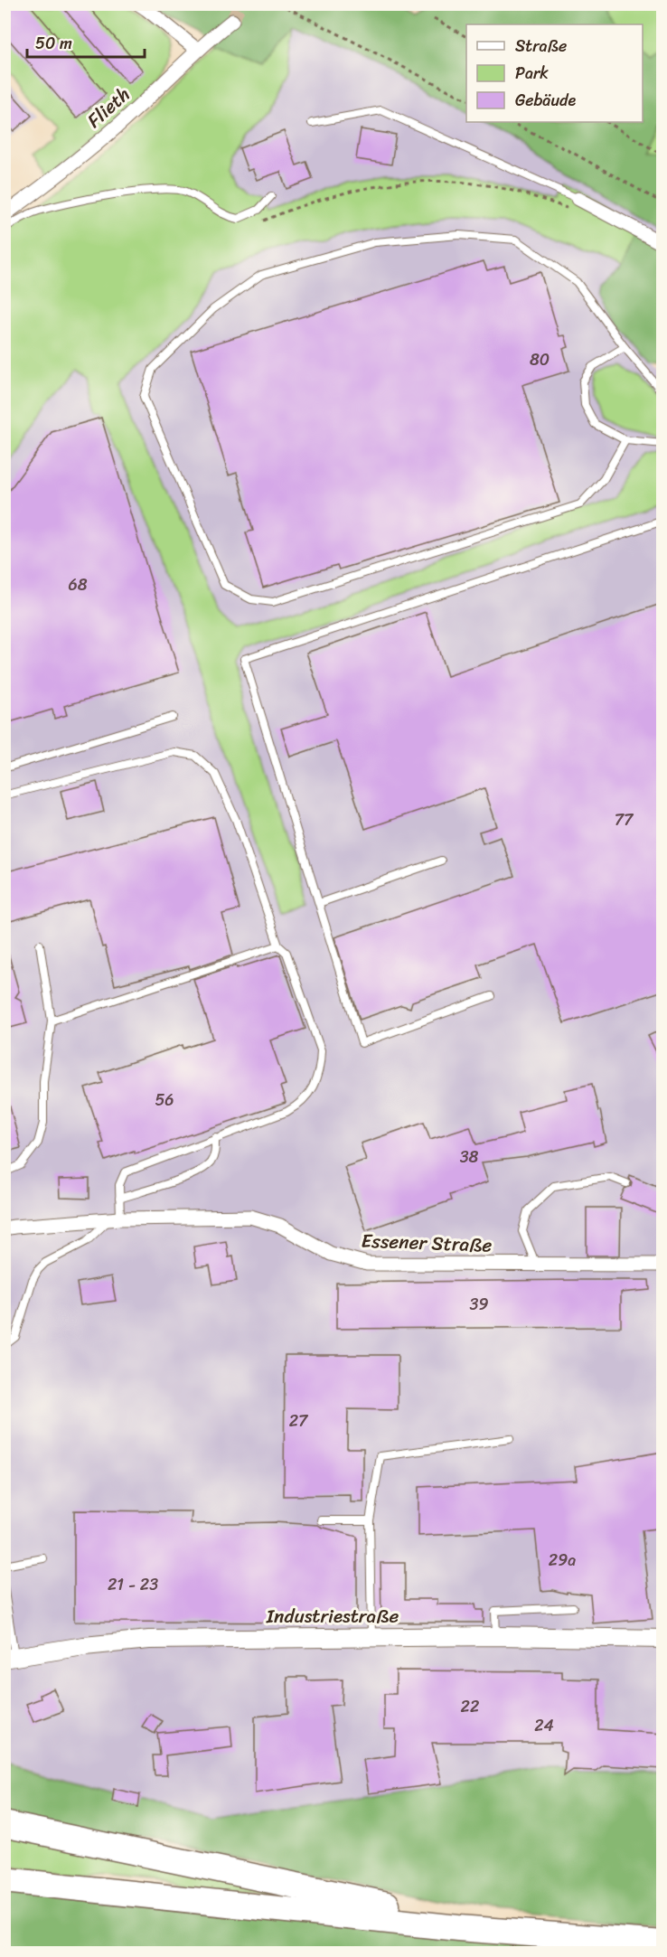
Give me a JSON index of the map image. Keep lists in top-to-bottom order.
{
  "streets": {
    "street": ["Flieth", "Essener Straße", "Industriestraße"]
  },
  "house_numbers": [
    "80",
    "68",
    "77",
    "56",
    "38",
    "39",
    "27",
    "29a",
    "21 - 23",
    "22",
    "24"
  ],
  "legend": ["Straße", "Park", "Gebäude"],
  "scale_bar": "50 m"
}
